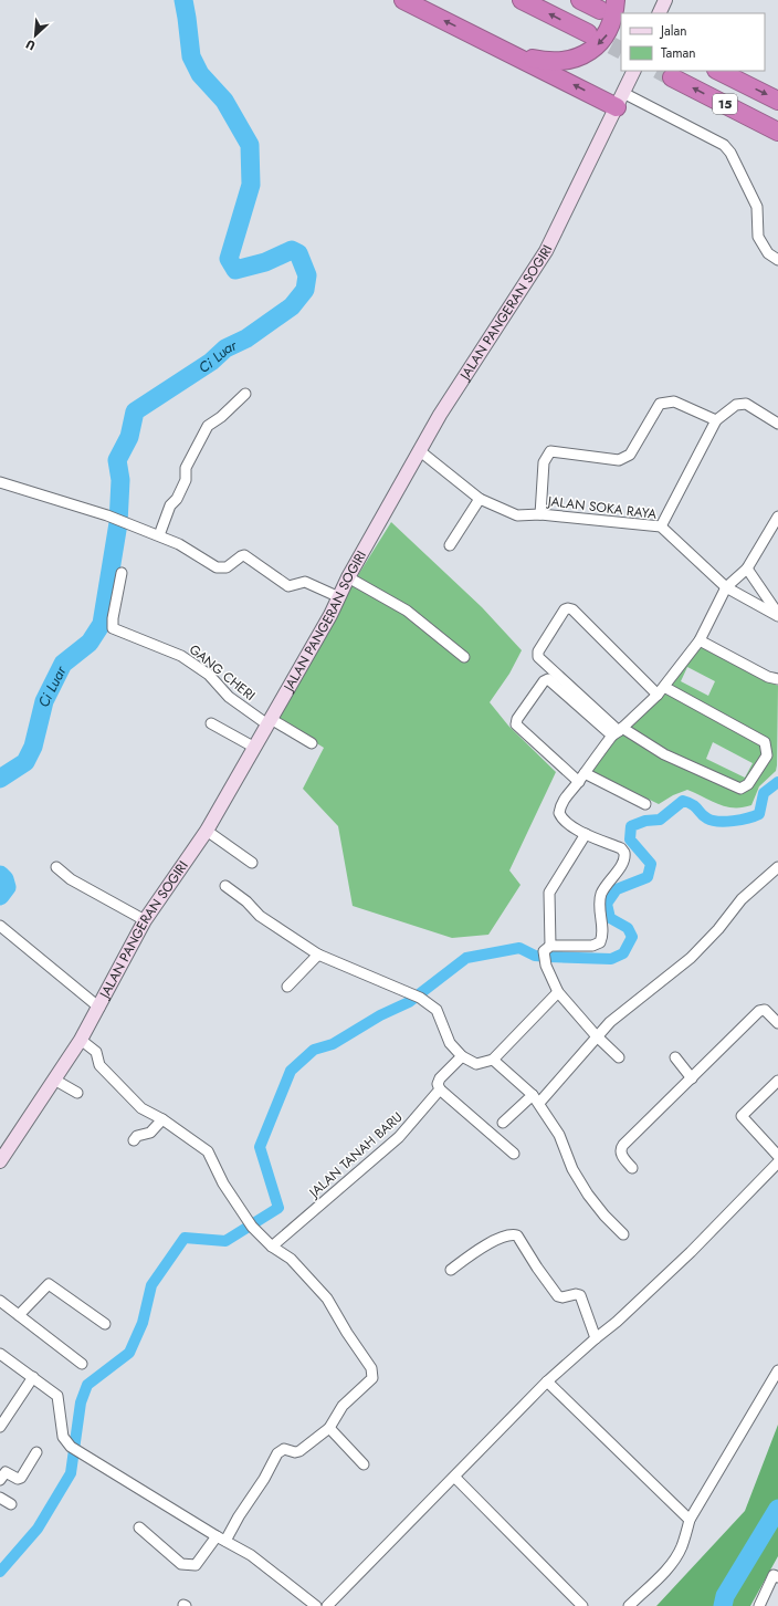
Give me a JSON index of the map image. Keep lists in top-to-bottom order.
{
  "streets": {
    "highway": ["15"],
    "street": [
      "JALAN PANGERAN SOGIRI",
      "JALAN SOKA RAYA",
      "GANG CHERI",
      "JALAN TANAH BARU"
    ]
  },
  "crossings": [
    ["JALAN PANGERAN SOGIRI", "JALAN SOKA RAYA"],
    ["JALAN PANGERAN SOGIRI", "GANG CHERI"]
  ],
  "water": ["Ci Luar"],
  "legend": ["Jalan", "Taman"],
  "north": "bottom left"
}
